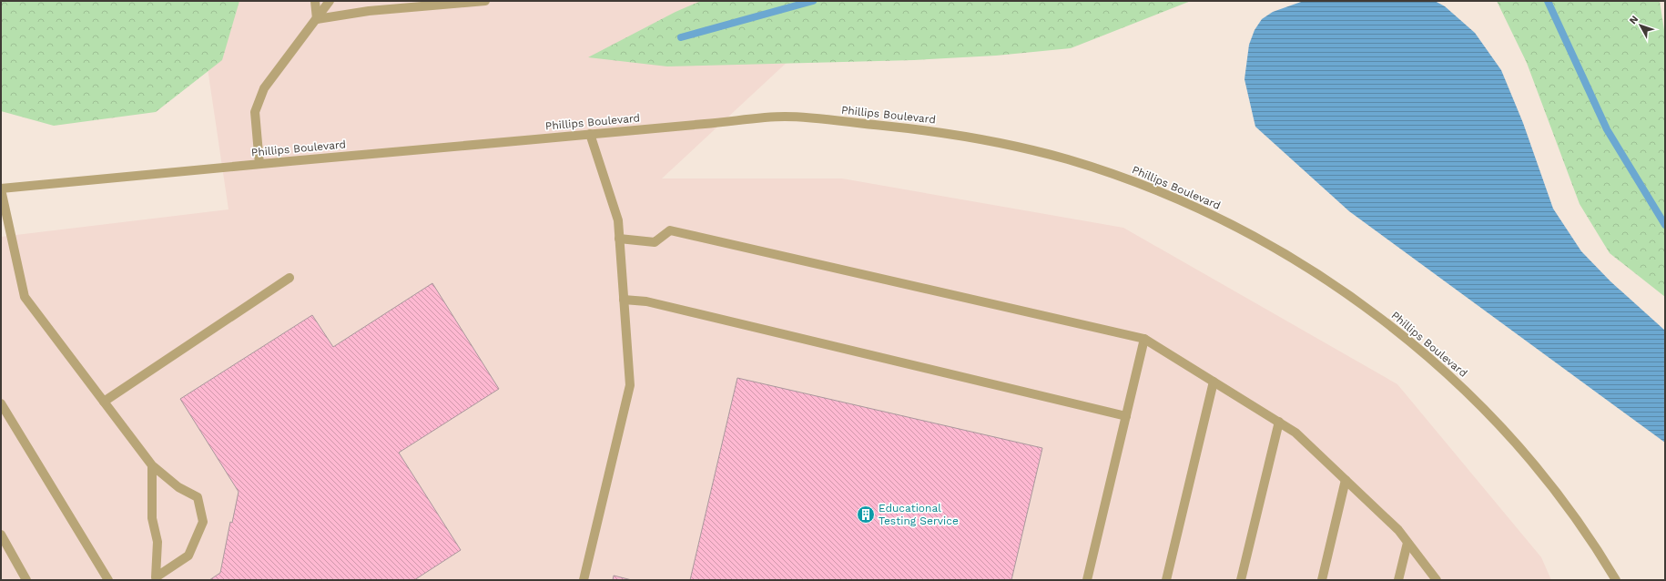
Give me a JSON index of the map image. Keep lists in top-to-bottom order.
{
  "streets": {
    "street": ["Phillips Boulevard"]
  },
  "places": {
    "building": ["Educational Testing Service"]
  },
  "north": "top left"
}
